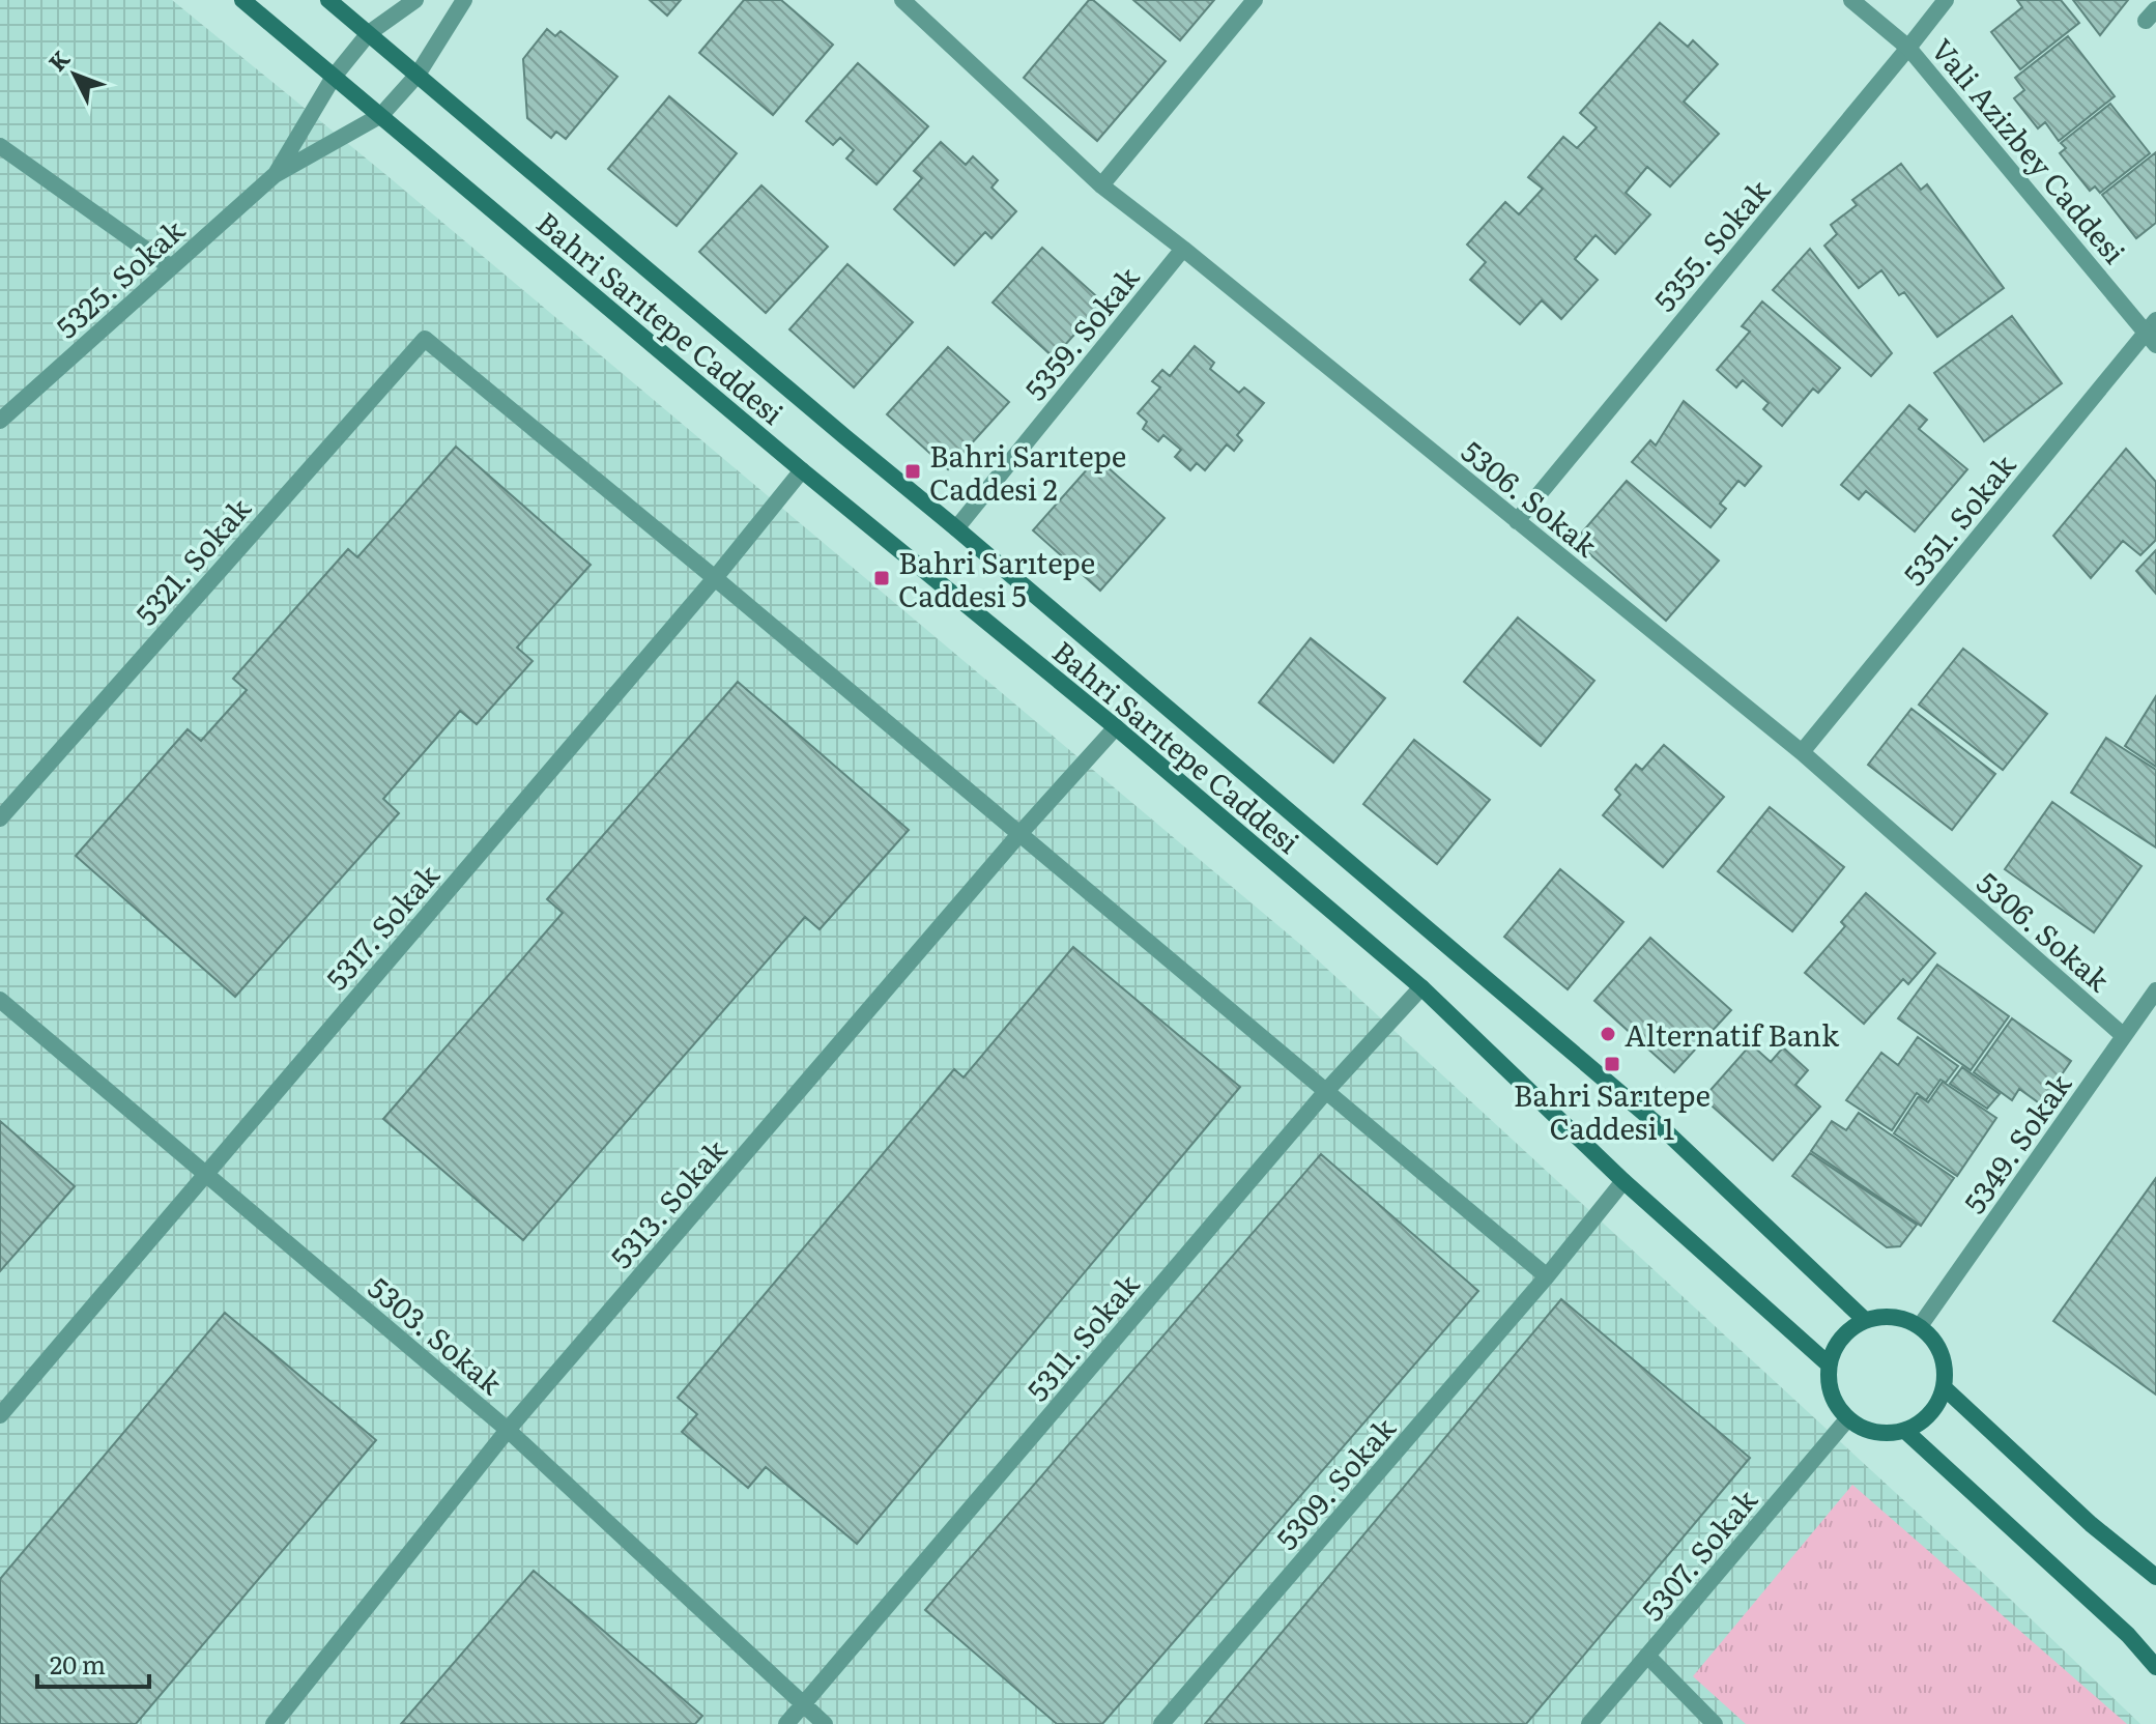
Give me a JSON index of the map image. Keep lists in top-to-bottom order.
{
  "streets": {
    "main road": ["Bahri Sarıtepe Caddesi"],
    "street": [
      "Vali Azizbey Caddesi",
      "5355. Sokak",
      "5325. Sokak",
      "5359. Sokak",
      "5306. Sokak",
      "5351. Sokak",
      "5321. Sokak",
      "5317. Sokak",
      "5349. Sokak",
      "5313. Sokak",
      "5303. Sokak",
      "5311. Sokak",
      "5309. Sokak",
      "5307. Sokak"
    ]
  },
  "crossings": [
    ["Vali Azizbey Caddesi", "5355. Sokak"],
    ["Vali Azizbey Caddesi", "5351. Sokak"],
    ["5355. Sokak", "5306. Sokak"],
    ["Bahri Sarıtepe Caddesi", "5359. Sokak"],
    ["Bahri Sarıtepe Caddesi", "5317. Sokak"],
    ["Bahri Sarıtepe Caddesi", "5349. Sokak"],
    ["Bahri Sarıtepe Caddesi", "5313. Sokak"],
    ["Bahri Sarıtepe Caddesi", "5311. Sokak"],
    ["Bahri Sarıtepe Caddesi", "5309. Sokak"],
    ["Bahri Sarıtepe Caddesi", "5307. Sokak"],
    ["5359. Sokak", "5306. Sokak"],
    ["5306. Sokak", "5351. Sokak"],
    ["5306. Sokak", "5349. Sokak"],
    ["5321. Sokak", "5317. Sokak"],
    ["5317. Sokak", "5303. Sokak"],
    ["5349. Sokak", "5307. Sokak"],
    ["5313. Sokak", "5303. Sokak"],
    ["5303. Sokak", "5311. Sokak"]
  ],
  "places": {
    "transit": ["Bahri Sarıtepe Caddesi 2", "Bahri Sarıtepe Caddesi 5", "Bahri Sarıtepe Caddesi 1"],
    "other": ["Alternatif Bank"]
  },
  "scale_bar": "20 m",
  "north": "top left"
}
